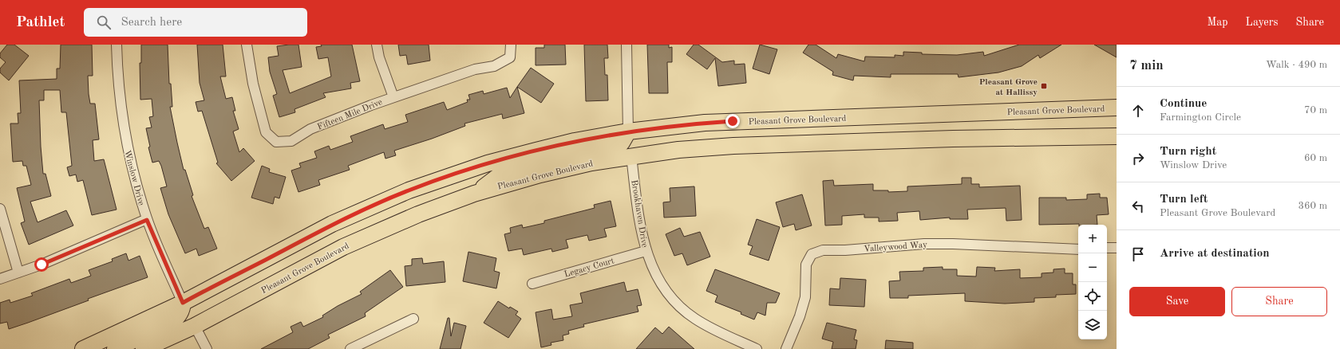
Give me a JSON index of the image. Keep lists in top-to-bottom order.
{
  "streets": {
    "main road": ["Pleasant Grove Boulevard"],
    "street": [
      "Fifteen Mile Drive",
      "Winslow Drive",
      "Brookhaven Drive",
      "Valleywood Way",
      "Legacy Court"
    ]
  },
  "crossings": [
    ["Pleasant Grove Boulevard", "Winslow Drive"],
    ["Pleasant Grove Boulevard", "Brookhaven Drive"],
    ["Brookhaven Drive", "Legacy Court"]
  ],
  "places": {
    "transit": ["Pleasant Grove at Hallissy"]
  },
  "page": {
    "header": "Pathlet",
    "search": "Search here",
    "nav": ["Map", "Layers", "Share"],
    "heading": ["7 min", "Walk · 490 m"],
    "list": [
      ["Continue", "Farmington Circle", "70 m"],
      ["Turn right", "Winslow Drive", "60 m"],
      ["Turn left", "Pleasant Grove Boulevard", "360 m"],
      "Arrive at destination"
    ],
    "map_buttons": ["+", "−"],
    "buttons": ["Save", "Share"]
  }
}
